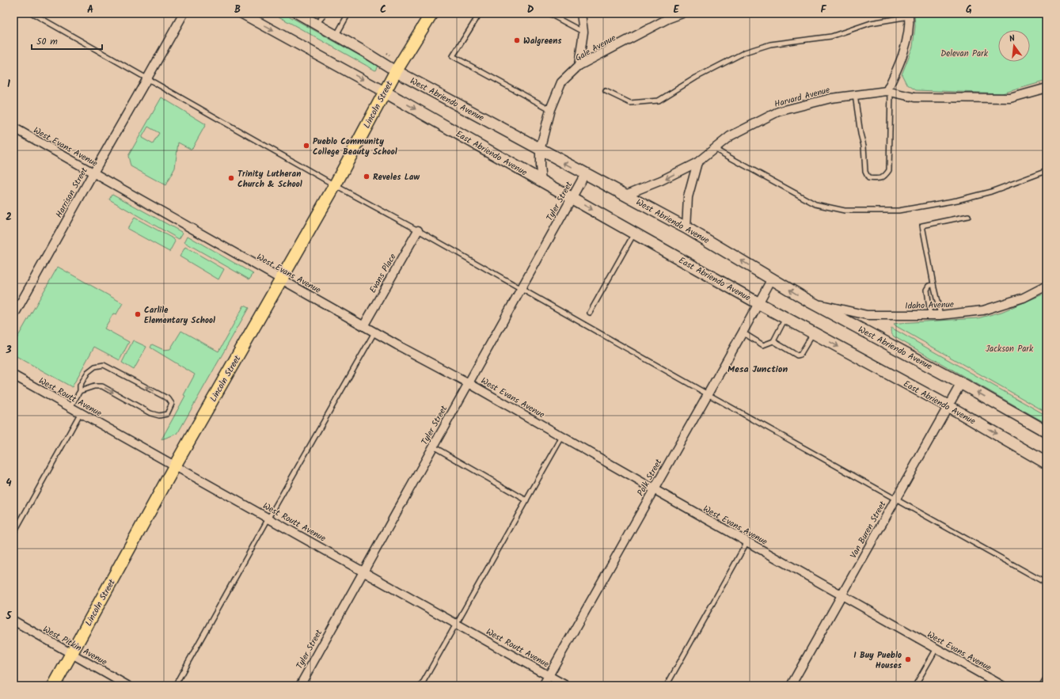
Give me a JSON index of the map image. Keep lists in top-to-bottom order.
{
  "streets": {
    "main road": ["West Abriendo Avenue", "Lincoln Street", "East Abriendo Avenue"],
    "street": [
      "Gale Avenue",
      "Harvard Avenue",
      "West Evans Avenue",
      "Harrison Street",
      "Tyler Street",
      "Evans Place",
      "Idaho Avenue",
      "West Routt Avenue",
      "Polk Street",
      "Van Buren Street",
      "West Pitkin Avenue"
    ]
  },
  "crossings": [
    ["Gale Avenue", "West Abriendo Avenue"],
    ["Gale Avenue", "East Abriendo Avenue"],
    ["Harvard Avenue", "West Abriendo Avenue"],
    ["West Abriendo Avenue", "Lincoln Street"],
    ["West Abriendo Avenue", "Tyler Street"],
    ["West Abriendo Avenue", "Idaho Avenue"],
    ["West Abriendo Avenue", "Polk Street"],
    ["West Abriendo Avenue", "Van Buren Street"],
    ["Lincoln Street", "West Evans Avenue"],
    ["Lincoln Street", "East Abriendo Avenue"],
    ["Lincoln Street", "West Routt Avenue"],
    ["Lincoln Street", "West Pitkin Avenue"],
    ["West Evans Avenue", "Harrison Street"],
    ["West Evans Avenue", "Tyler Street"],
    ["West Evans Avenue", "Evans Place"],
    ["West Evans Avenue", "Polk Street"],
    ["West Evans Avenue", "Van Buren Street"],
    ["East Abriendo Avenue", "Tyler Street"],
    ["East Abriendo Avenue", "Polk Street"],
    ["East Abriendo Avenue", "Van Buren Street"],
    ["Tyler Street", "West Routt Avenue"],
    ["West Routt Avenue", "Polk Street"]
  ],
  "one_way": ["East Abriendo Avenue"],
  "districts": ["Mesa Junction"],
  "parks": ["Delevan Park", "Jackson Park"],
  "places": [
    "Walgreens",
    "Pueblo Community College Beauty School",
    "Reveles Law",
    "Trinity Lutheran Church & School",
    "Carlile Elementary School",
    "I Buy Pueblo Houses"
  ],
  "scale_bar": "50 m",
  "north": "top",
  "grid": {
    "columns": [
      "A",
      "B",
      "C",
      "D",
      "E",
      "F",
      "G"
    ],
    "rows": [
      "1",
      "2",
      "3",
      "4",
      "5"
    ]
  }
}
